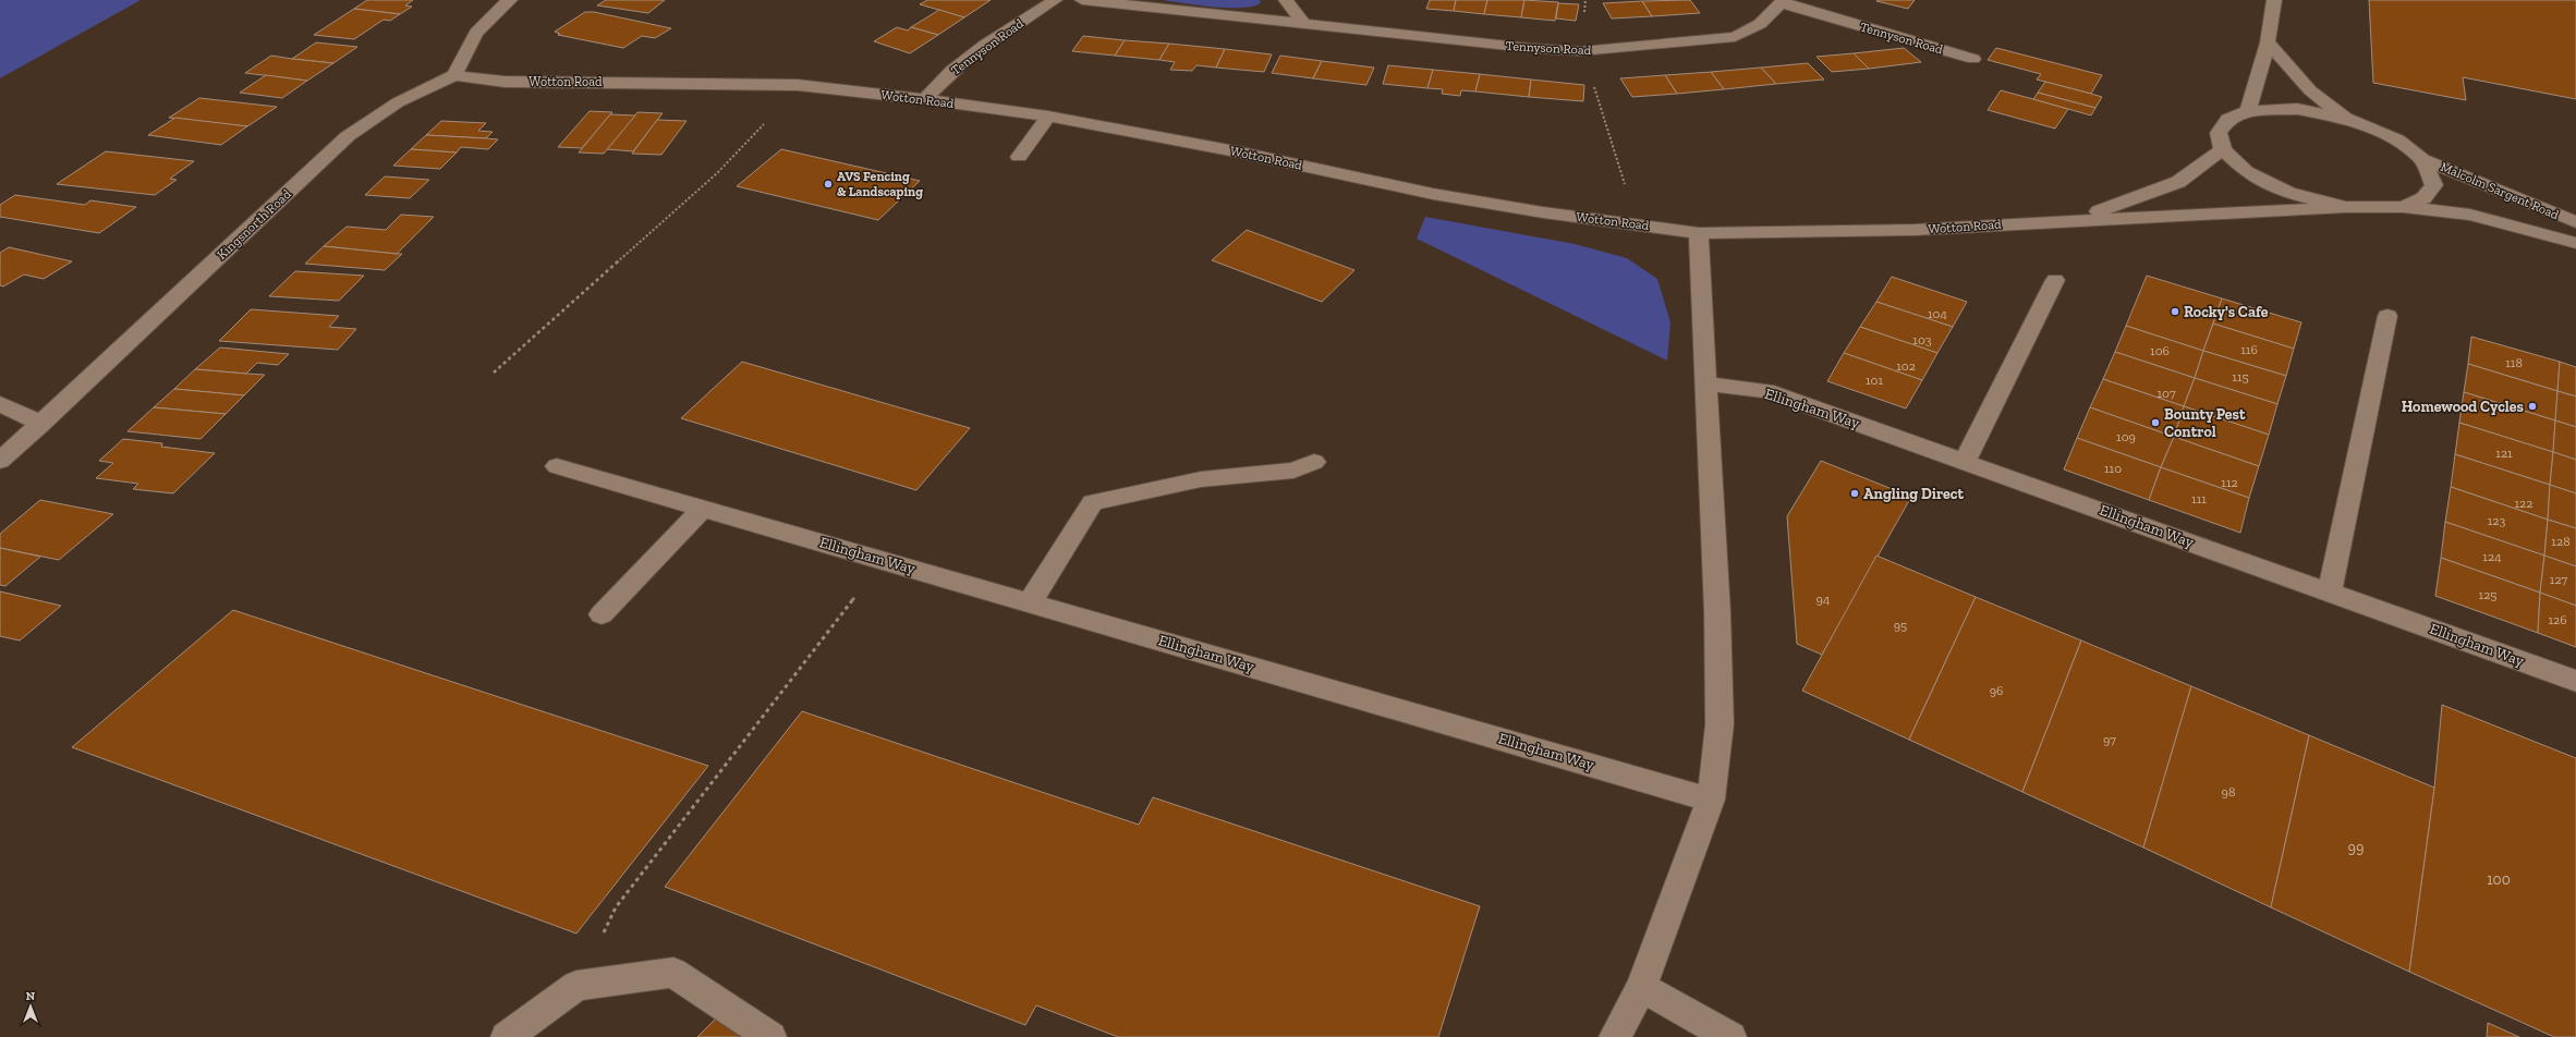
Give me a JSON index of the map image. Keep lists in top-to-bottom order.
{
  "streets": {
    "street": [
      "Tennyson Road",
      "Wotton Road",
      "Malcolm Sargent Road",
      "Kingsnorth Road",
      "Ellingham Way"
    ]
  },
  "crossings": [
    ["Tennyson Road", "Wotton Road"],
    ["Wotton Road", "Malcolm Sargent Road"],
    ["Wotton Road", "Kingsnorth Road"]
  ],
  "places": [
    "AVS Fencing & Landscaping",
    "Rocky's Cafe",
    "Homewood Cycles",
    "Bounty Pest Control",
    "Angling Direct"
  ],
  "house_numbers": [
    "104",
    "103",
    "116",
    "106",
    "118",
    "102",
    "115",
    "101",
    "107",
    "109",
    "121",
    "110",
    "112",
    "111",
    "122",
    "123",
    "128",
    "124",
    "127",
    "125",
    "94",
    "126",
    "95",
    "96",
    "97",
    "98",
    "99",
    "100"
  ],
  "north": "top"
}
